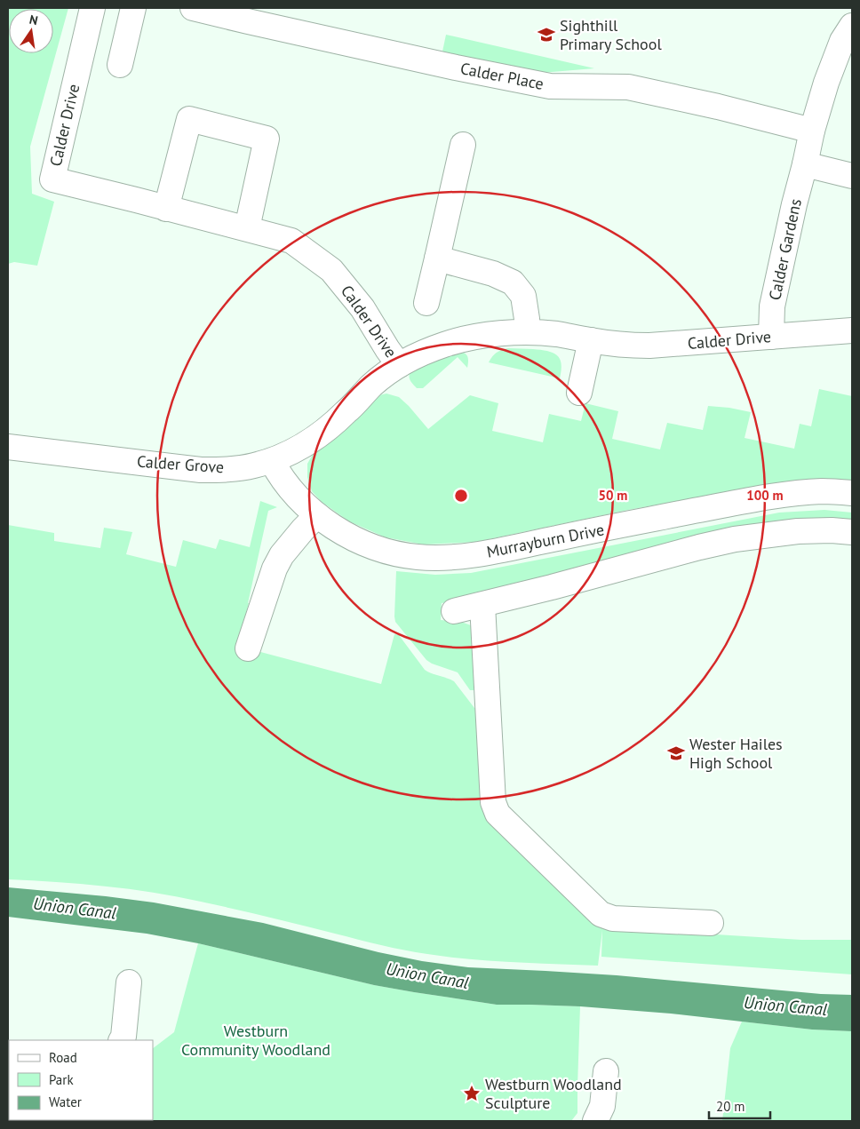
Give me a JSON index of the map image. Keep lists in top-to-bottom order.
{
  "streets": {
    "street": [
      "Calder Place",
      "Calder Drive",
      "Calder Gardens",
      "Calder Grove",
      "Murrayburn Drive"
    ]
  },
  "crossings": [
    ["Calder Place", "Calder Gardens"],
    ["Calder Drive", "Calder Gardens"],
    ["Calder Drive", "Calder Grove"],
    ["Calder Grove", "Murrayburn Drive"]
  ],
  "water": ["Union Canal"],
  "parks": ["Westburn Community Woodland"],
  "places": {
    "school or university": ["Sighthill Primary School", "Wester Hailes High School"],
    "place": ["Westburn Woodland Sculpture"]
  },
  "legend": ["Road", "Park", "Water"],
  "scale_bar": "20 m",
  "north": "top",
  "rings": ["50 m", "100 m"]
}
